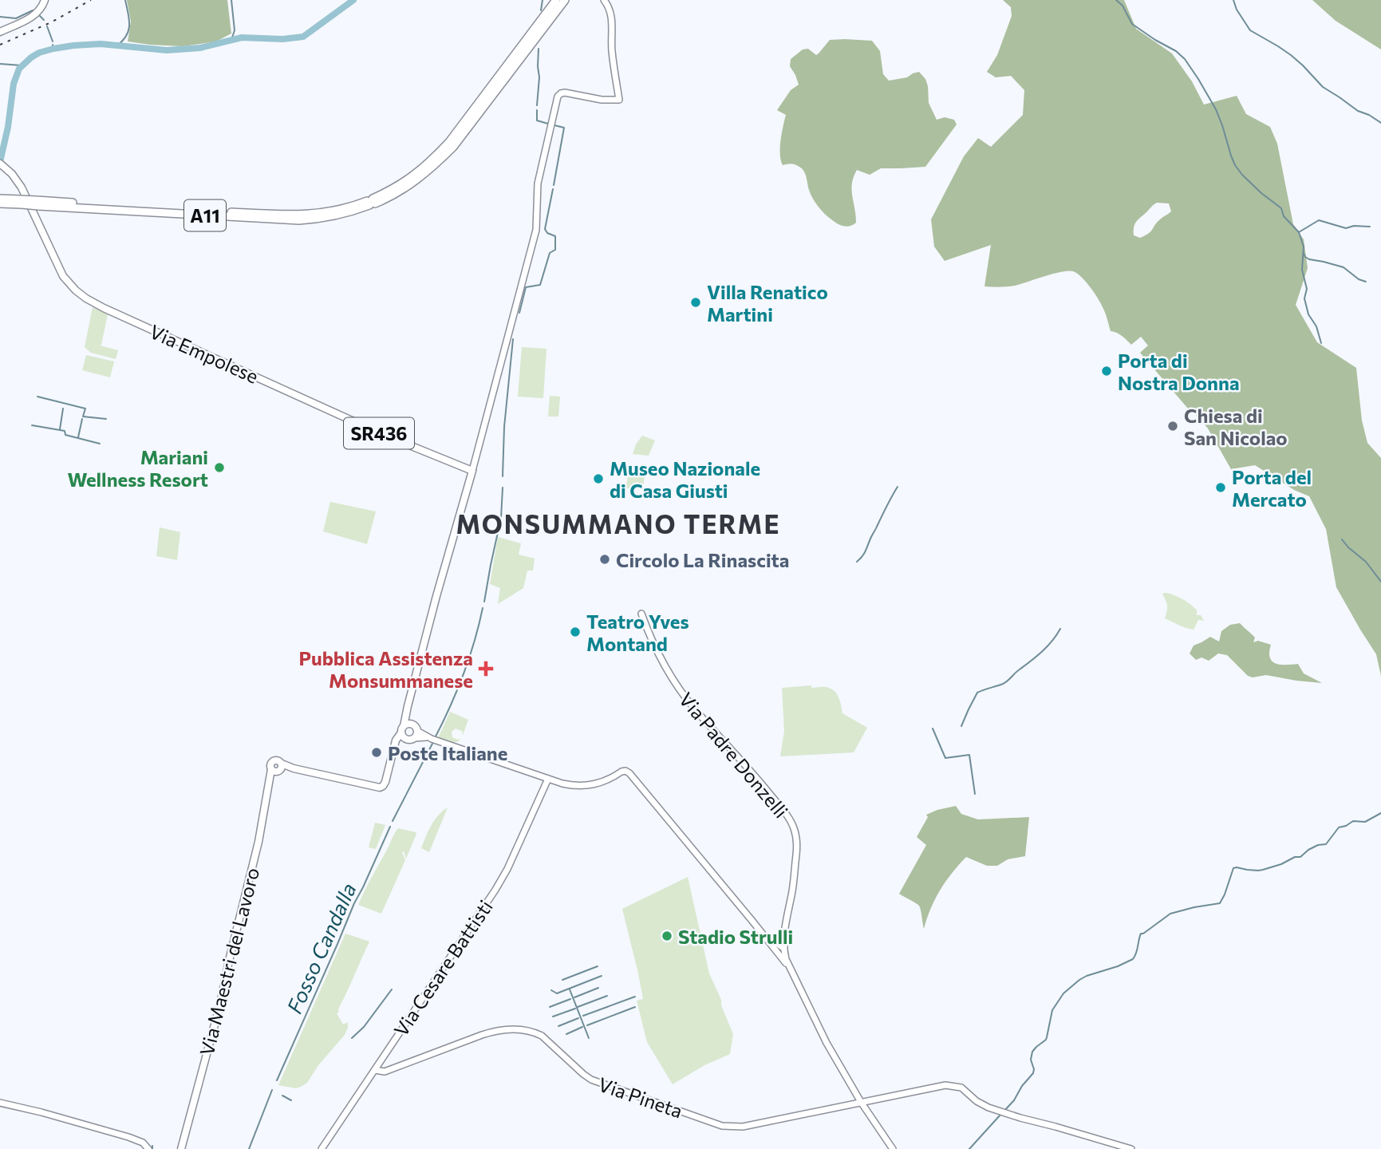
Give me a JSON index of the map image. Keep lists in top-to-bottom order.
{
  "streets": {
    "highway": ["A11"],
    "main road": ["Via Empolese", "SR436", "Via Maestri del Lavoro"],
    "street": ["Via Padre Donzelli", "Via Cesare Battisti", "Via Pineta"]
  },
  "crossings": [
    ["Via Cesare Battisti", "Via Pineta"]
  ],
  "districts": ["MONSUMMANO TERME"],
  "water": ["Fosso Candalla"],
  "places": {
    "other": [
      "Villa Renatico Martini",
      "Porta di Nostra Donna",
      "Chiesa di San Nicolao",
      "Mariani Wellness Resort",
      "Museo Nazionale di Casa Giusti",
      "Porta del Mercato",
      "Circolo La Rinascita",
      "Teatro Yves Montand",
      "Poste Italiane",
      "Stadio Strulli"
    ],
    "health": ["Pubblica Assistenza Monsummanese"]
  }
}
